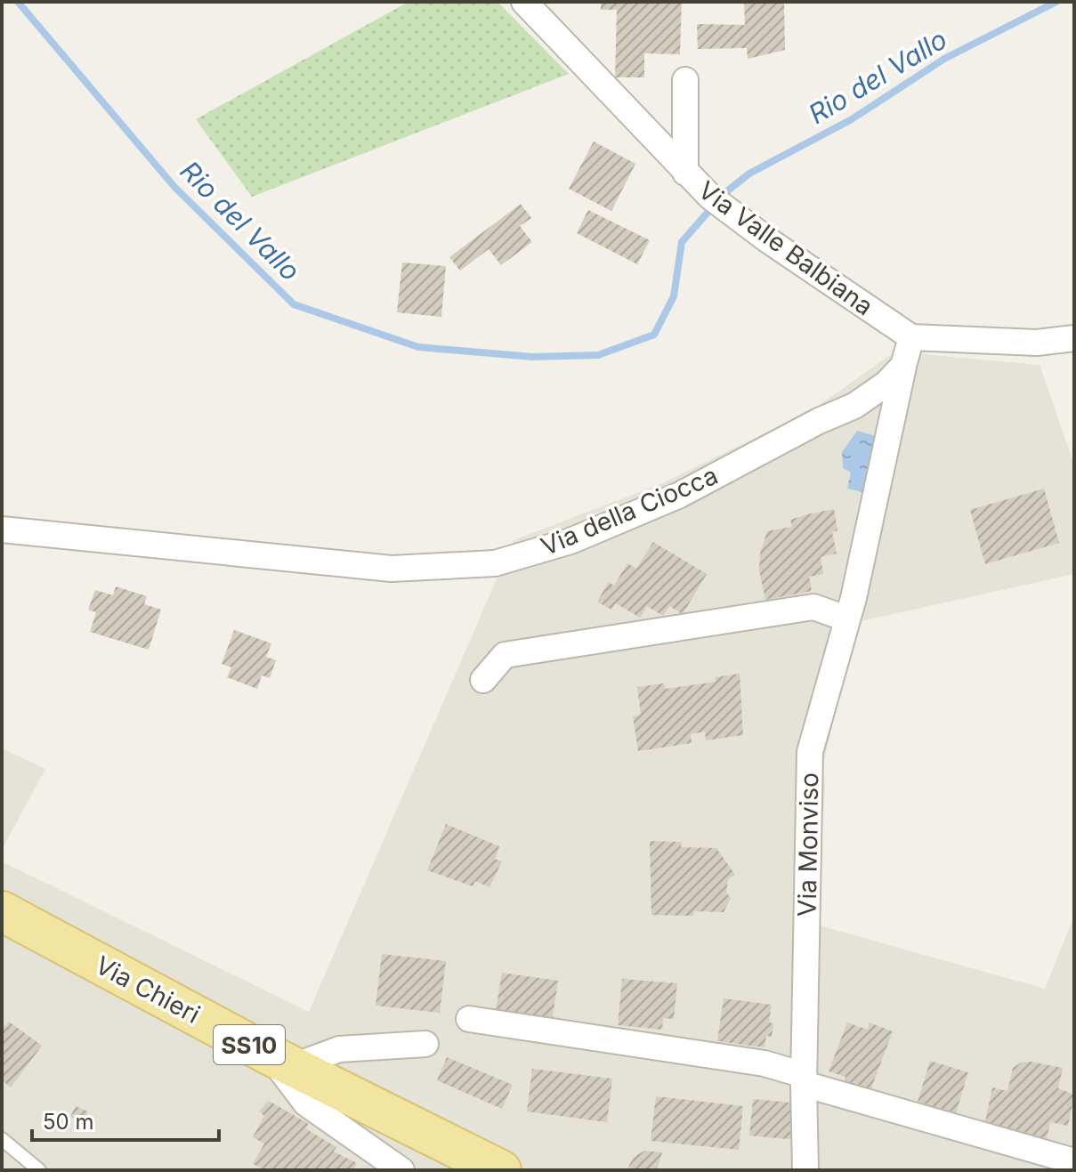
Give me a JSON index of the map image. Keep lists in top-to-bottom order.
{
  "streets": {
    "main road": ["Via Chieri", "SS10"],
    "street": ["Via Valle Balbiana", "Via della Ciocca", "Via Monviso"]
  },
  "crossings": [
    ["Via della Ciocca", "Via Monviso"]
  ],
  "water": ["Rio del Vallo"],
  "scale_bar": "50 m"
}
